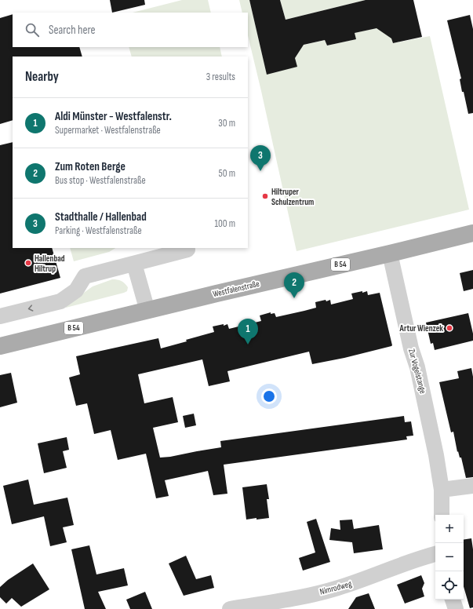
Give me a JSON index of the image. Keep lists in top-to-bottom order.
{
  "streets": {
    "main road": ["B 54", "Westfalenstraße"],
    "street": ["Zur Vogelstange", "Nimrodweg"]
  },
  "crossings": [
    ["Westfalenstraße", "Zur Vogelstange"]
  ],
  "places": ["Hiltruper Schulzentrum", "Hallenbad Hiltrup", "Artur Wienzek"],
  "page": {
    "search": "Search here",
    "heading": ["Nearby", "3 results"],
    "list": [
      {
        "mark": "1",
        "name": "Aldi Münster - Westfalenstr.",
        "note": "Supermarket · Westfalenstraße",
        "value": "30 m"
      },
      {
        "mark": "2",
        "name": "Zum Roten Berge",
        "note": "Bus stop · Westfalenstraße",
        "value": "50 m"
      },
      {
        "mark": "3",
        "name": "Stadthalle / Hallenbad",
        "note": "Parking · Westfalenstraße",
        "value": "100 m"
      }
    ],
    "pins": ["3", "2", "1"],
    "map_buttons": ["+", "−"]
  }
}
